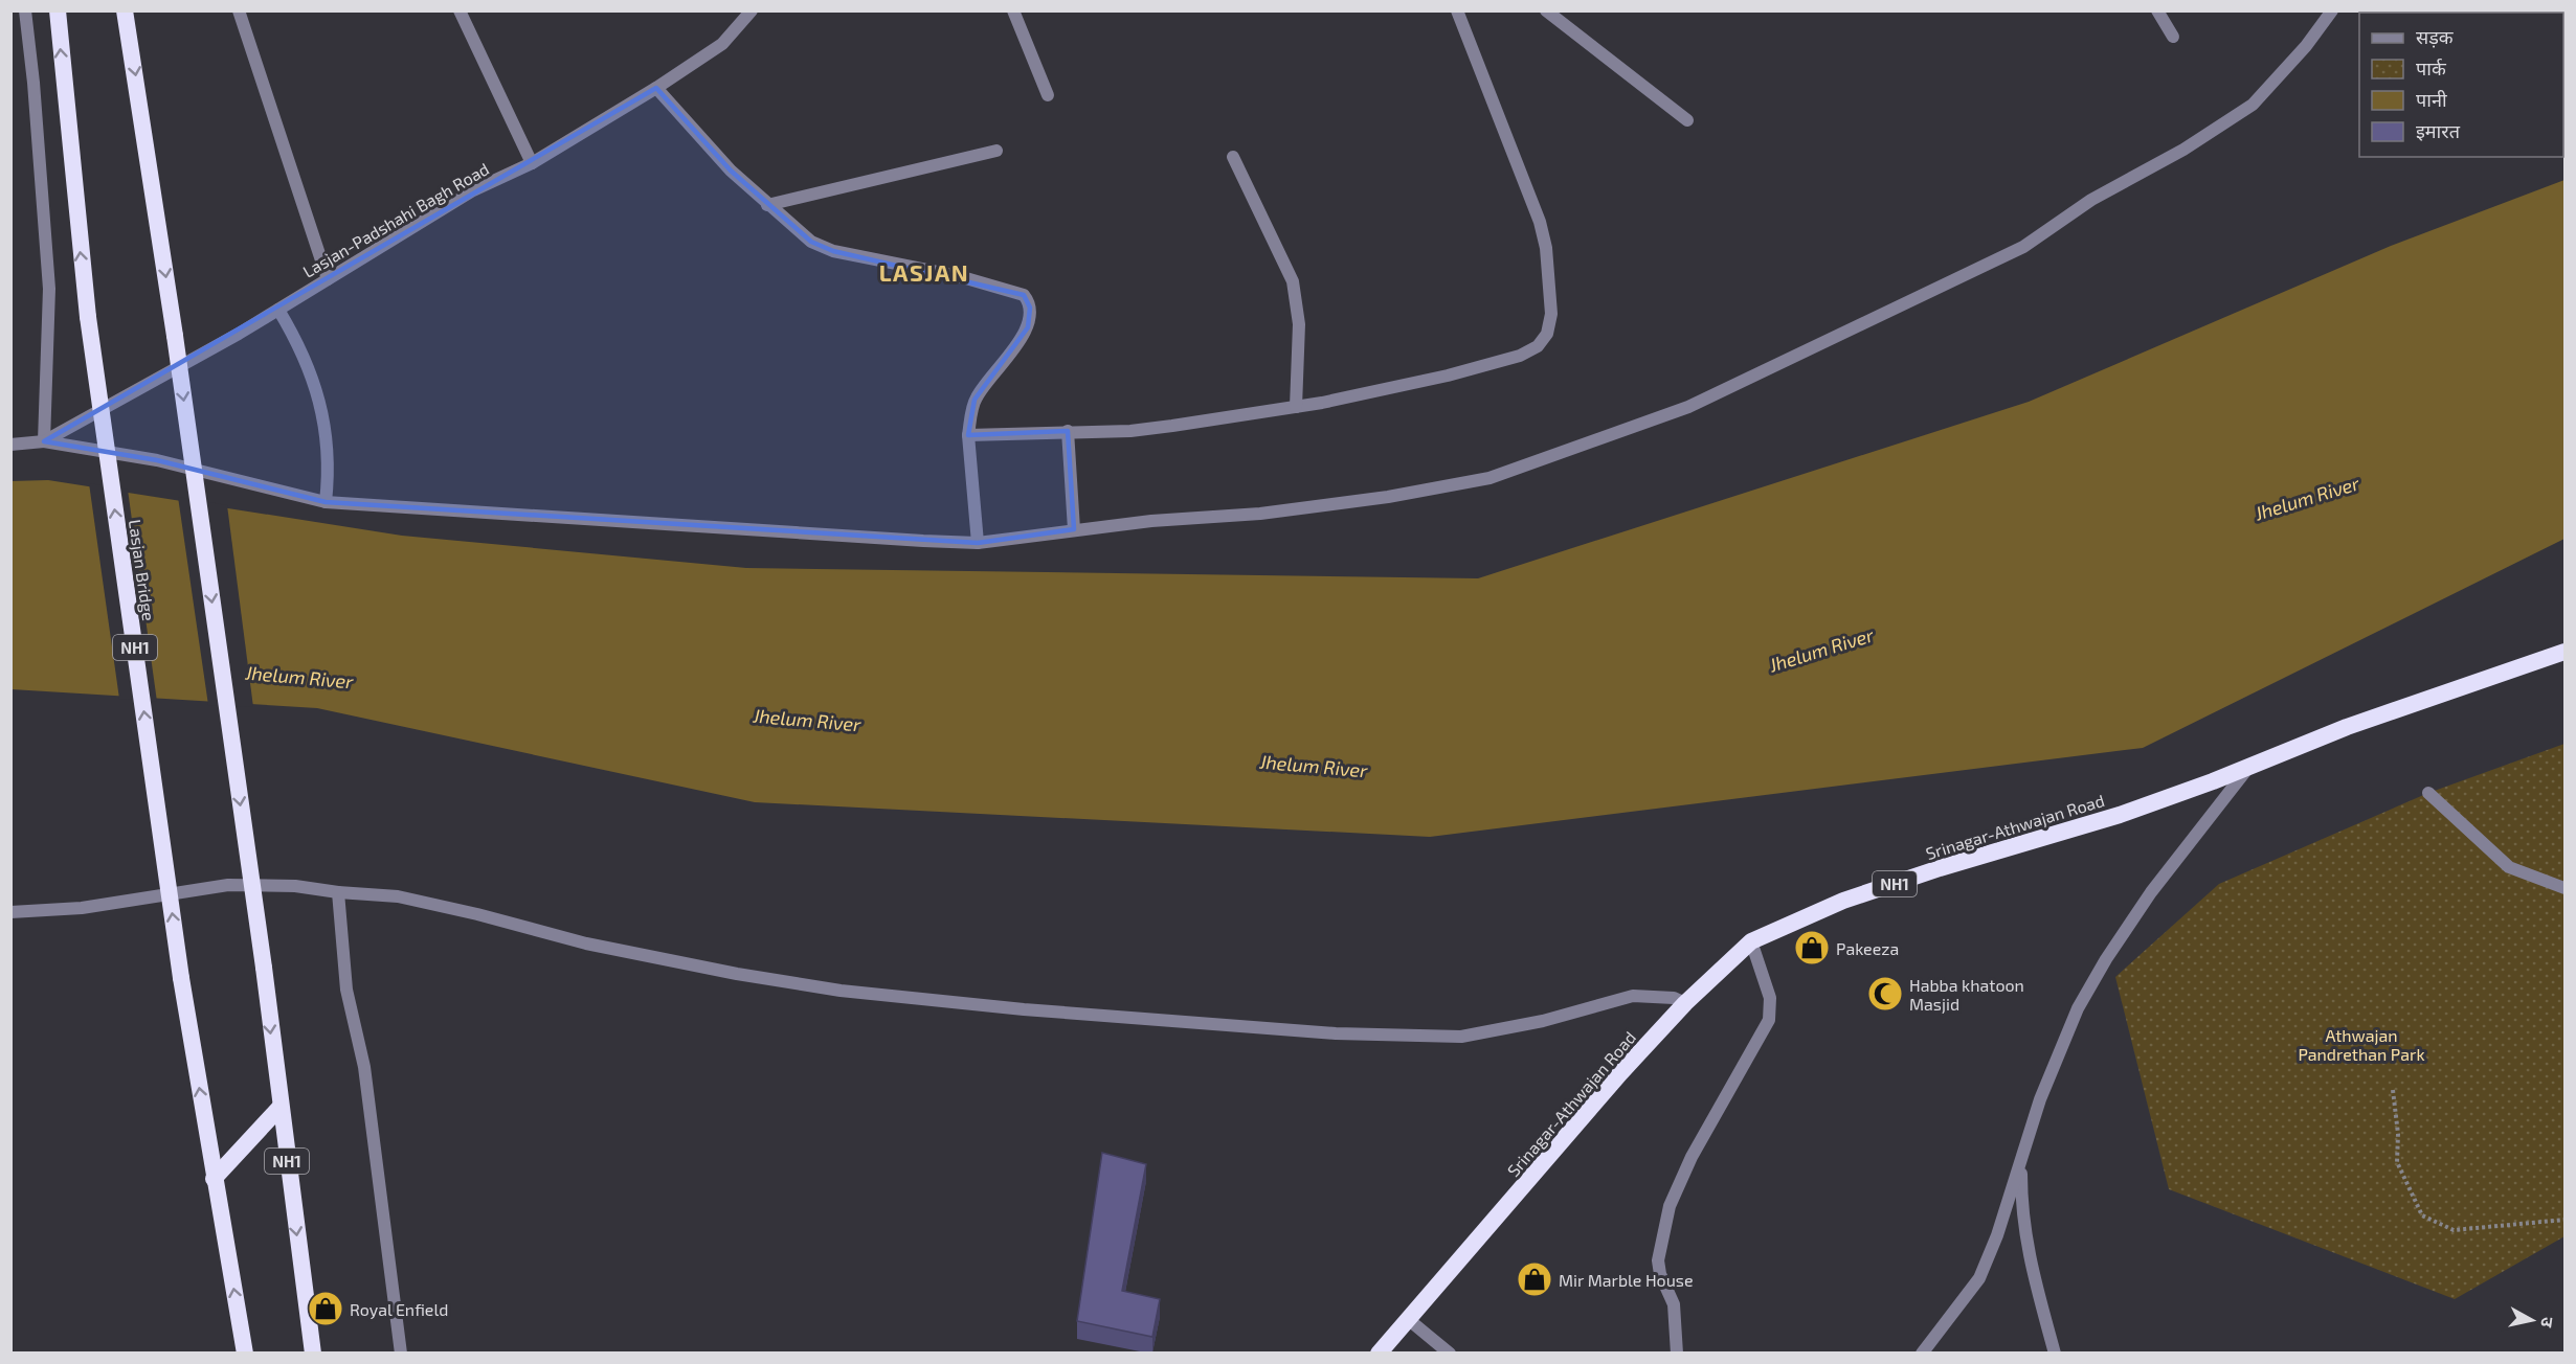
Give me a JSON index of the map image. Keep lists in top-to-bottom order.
{
  "streets": {
    "highway": ["Lasjan Bridge", "NH1", "Srinagar-Athwajan Road"],
    "street": ["Lasjan-Padshahi Bagh Road"]
  },
  "crossings": [
    ["Lasjan Bridge", "NH1"]
  ],
  "districts": ["LASJAN"],
  "water": ["Jhelum River"],
  "parks": ["Athwajan Pandrethan Park"],
  "places": {
    "shop": ["Pakeeza", "Mir Marble House", "Royal Enfield"],
    "mosque": ["Habba khatoon Masjid"]
  },
  "legend": [
    "सड़क",
    "पार्क",
    "पानी",
    "इमारत"
  ],
  "north": "right"
}
